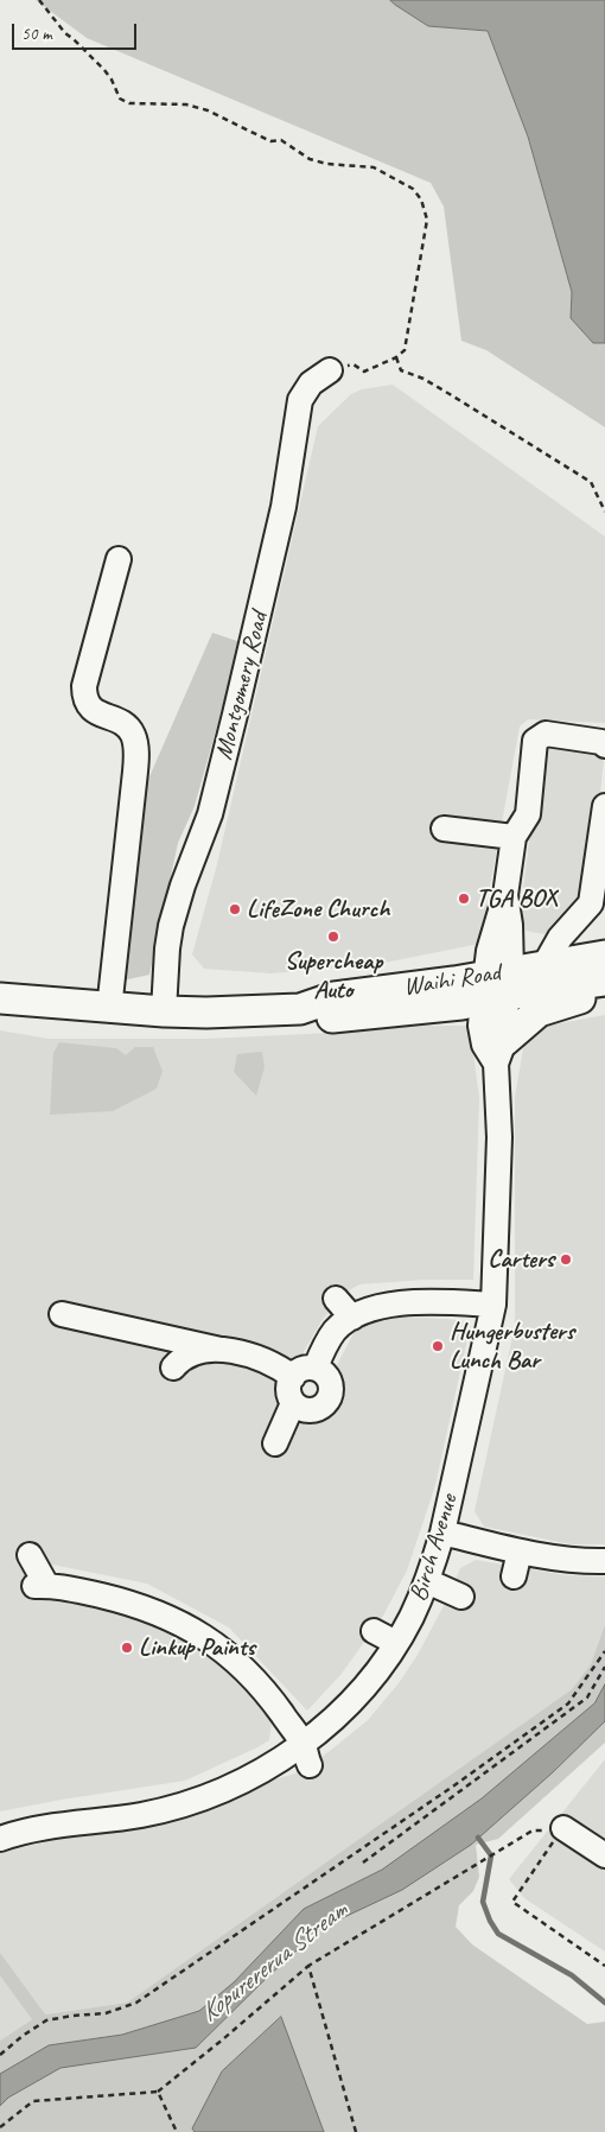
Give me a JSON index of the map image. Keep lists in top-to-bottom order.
{
  "streets": {
    "main road": ["Waihi Road"],
    "street": ["Montgomery Road", "Birch Avenue"]
  },
  "crossings": [
    ["Montgomery Road", "Waihi Road"],
    ["Waihi Road", "Birch Avenue"]
  ],
  "water": ["Kopurererua Stream"],
  "places": [
    "TGA BOX",
    "LifeZone Church",
    "Supercheap Auto",
    "Carters",
    "Hungerbusters Lunch Bar",
    "Linkup Paints"
  ],
  "scale_bar": "50 m"
}
